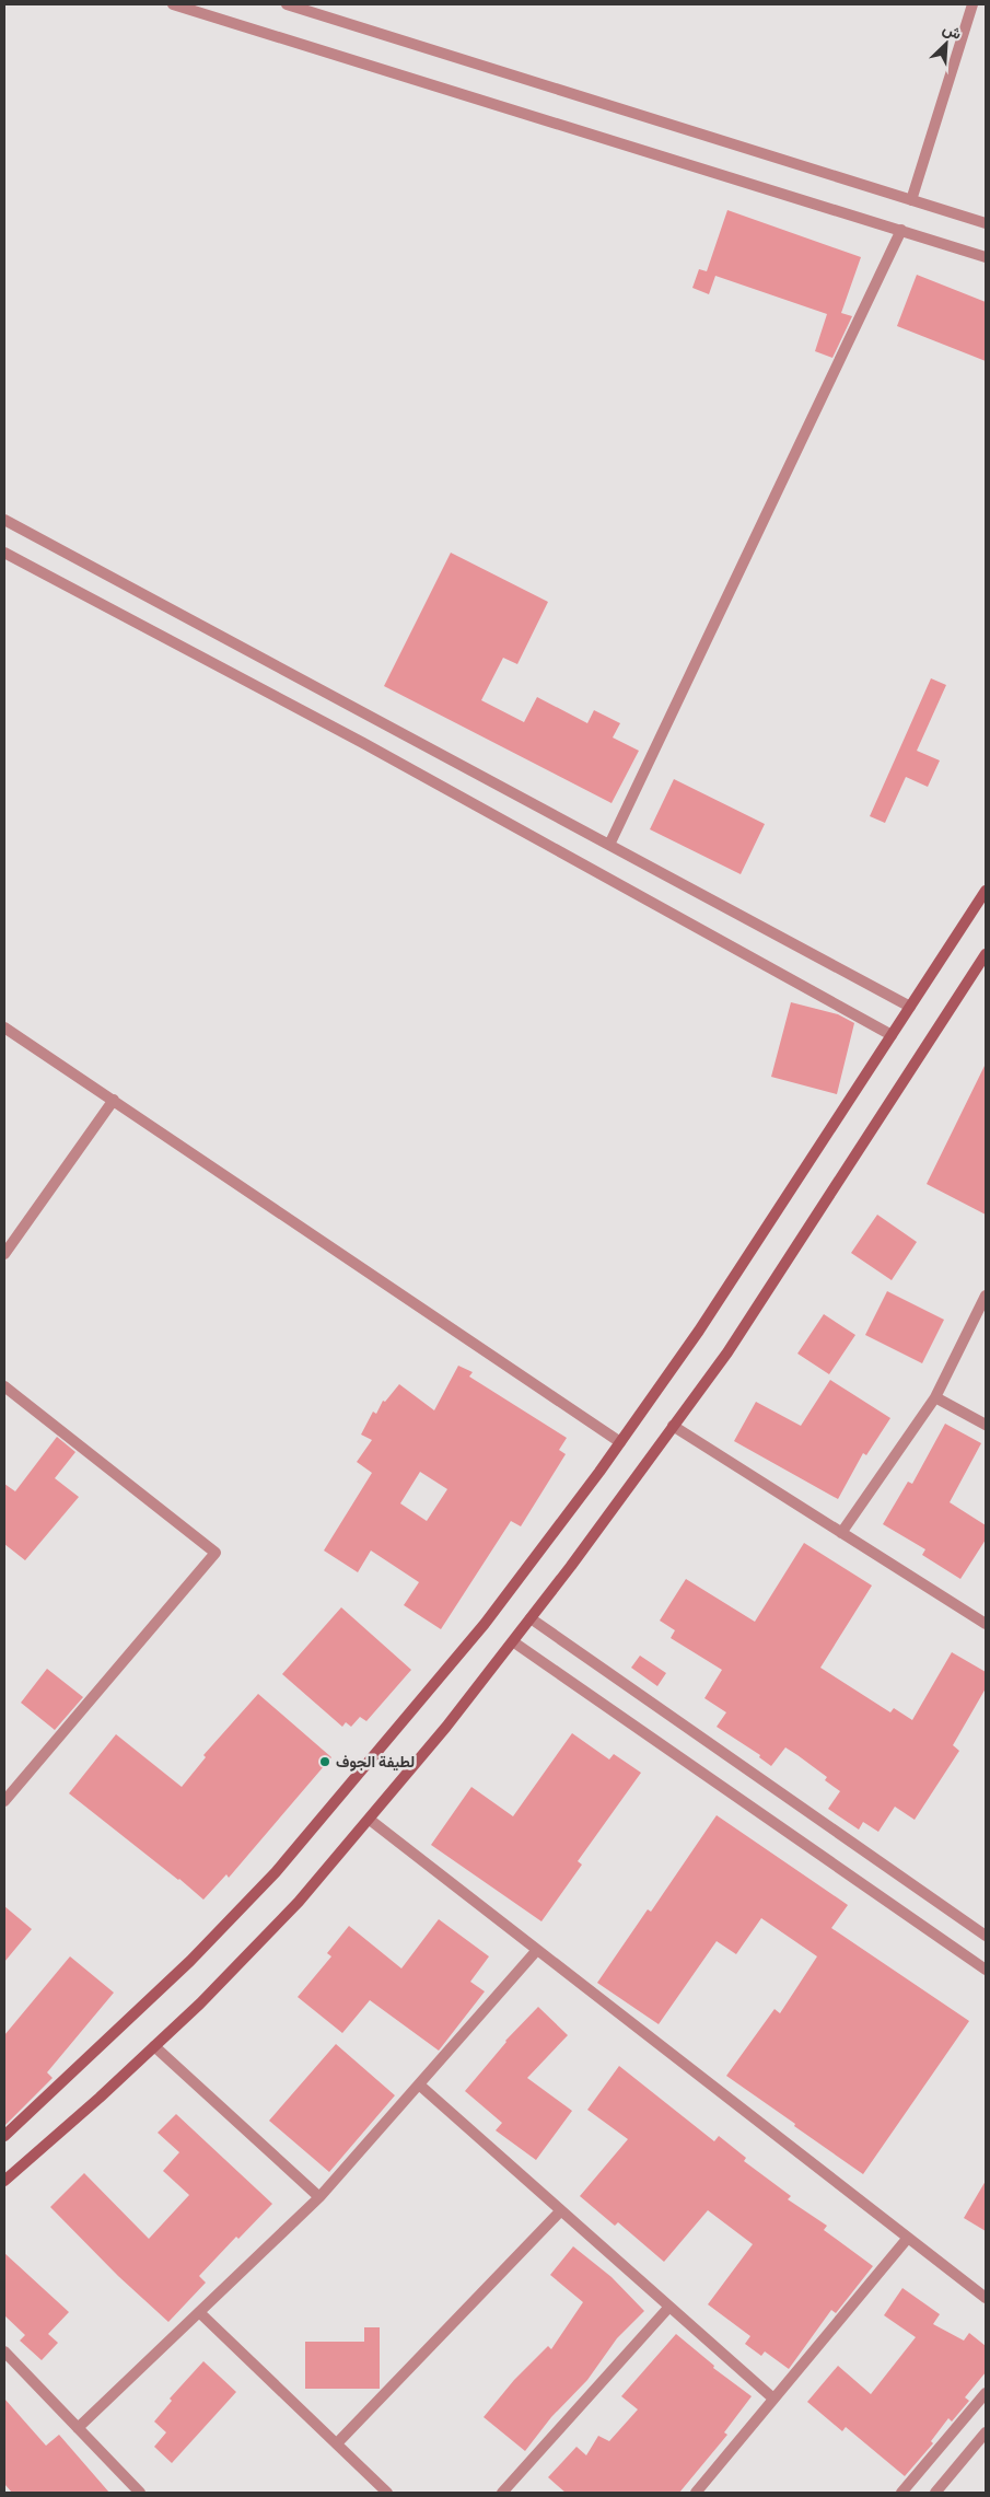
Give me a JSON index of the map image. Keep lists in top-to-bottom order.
{
  "places": ["لطيفة الجوف"],
  "north": "top right"
}
